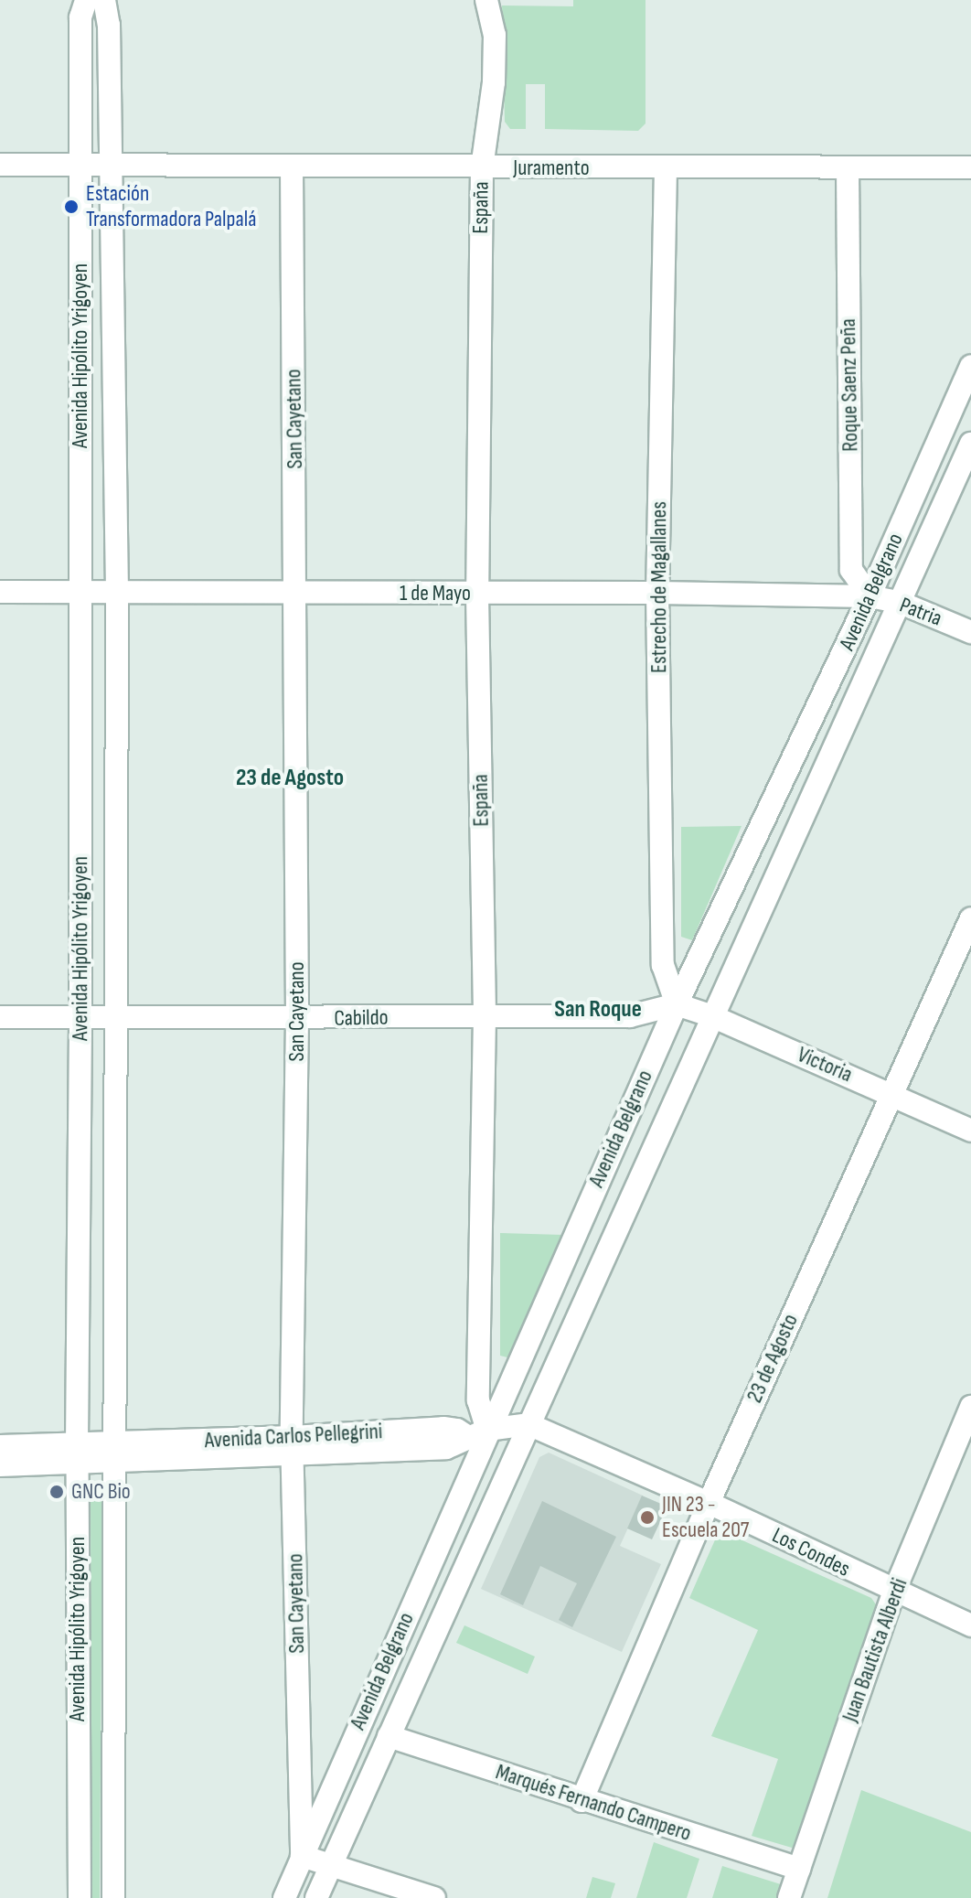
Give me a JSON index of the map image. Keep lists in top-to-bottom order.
{
  "streets": {
    "street": [
      "Juramento",
      "España",
      "Avenida Hipólito Yrigoyen",
      "Roque Saenz Peña",
      "San Cayetano",
      "Estrecho de Magallanes",
      "Avenida Belgrano",
      "1 de Mayo",
      "Patria",
      "Cabildo",
      "Victoria",
      "23 de Agosto",
      "Avenida Carlos Pellegrini",
      "Los Condes",
      "Juan Bautista Alberdi",
      "Marqués Fernando Campero"
    ]
  },
  "crossings": [
    ["Juramento", "España"],
    ["Juramento", "Avenida Hipólito Yrigoyen"],
    ["Juramento", "Roque Saenz Peña"],
    ["Juramento", "San Cayetano"],
    ["Juramento", "Estrecho de Magallanes"],
    ["España", "Avenida Belgrano"],
    ["España", "1 de Mayo"],
    ["España", "Cabildo"],
    ["España", "Avenida Carlos Pellegrini"],
    ["Avenida Hipólito Yrigoyen", "1 de Mayo"],
    ["Avenida Hipólito Yrigoyen", "Cabildo"],
    ["Avenida Hipólito Yrigoyen", "Avenida Carlos Pellegrini"],
    ["Roque Saenz Peña", "Avenida Belgrano"],
    ["Roque Saenz Peña", "1 de Mayo"],
    ["Roque Saenz Peña", "Patria"],
    ["San Cayetano", "Avenida Belgrano"],
    ["San Cayetano", "1 de Mayo"],
    ["San Cayetano", "Cabildo"],
    ["San Cayetano", "Avenida Carlos Pellegrini"],
    ["Estrecho de Magallanes", "Avenida Belgrano"],
    ["Estrecho de Magallanes", "1 de Mayo"],
    ["Estrecho de Magallanes", "Cabildo"],
    ["Estrecho de Magallanes", "Victoria"],
    ["Avenida Belgrano", "1 de Mayo"],
    ["Avenida Belgrano", "Patria"],
    ["Avenida Belgrano", "Cabildo"],
    ["Avenida Belgrano", "Victoria"],
    ["Avenida Belgrano", "Avenida Carlos Pellegrini"],
    ["Avenida Belgrano", "Los Condes"],
    ["Avenida Belgrano", "Marqués Fernando Campero"],
    ["1 de Mayo", "Patria"],
    ["Cabildo", "Victoria"],
    ["Victoria", "23 de Agosto"],
    ["23 de Agosto", "Los Condes"],
    ["23 de Agosto", "Marqués Fernando Campero"],
    ["Los Condes", "Juan Bautista Alberdi"],
    ["Juan Bautista Alberdi", "Marqués Fernando Campero"]
  ],
  "districts": ["23 de Agosto", "San Roque"],
  "places": ["Estación Transformadora Palpalá", "GNC Bio", "JIN 23 - Escuela 207"]
}
